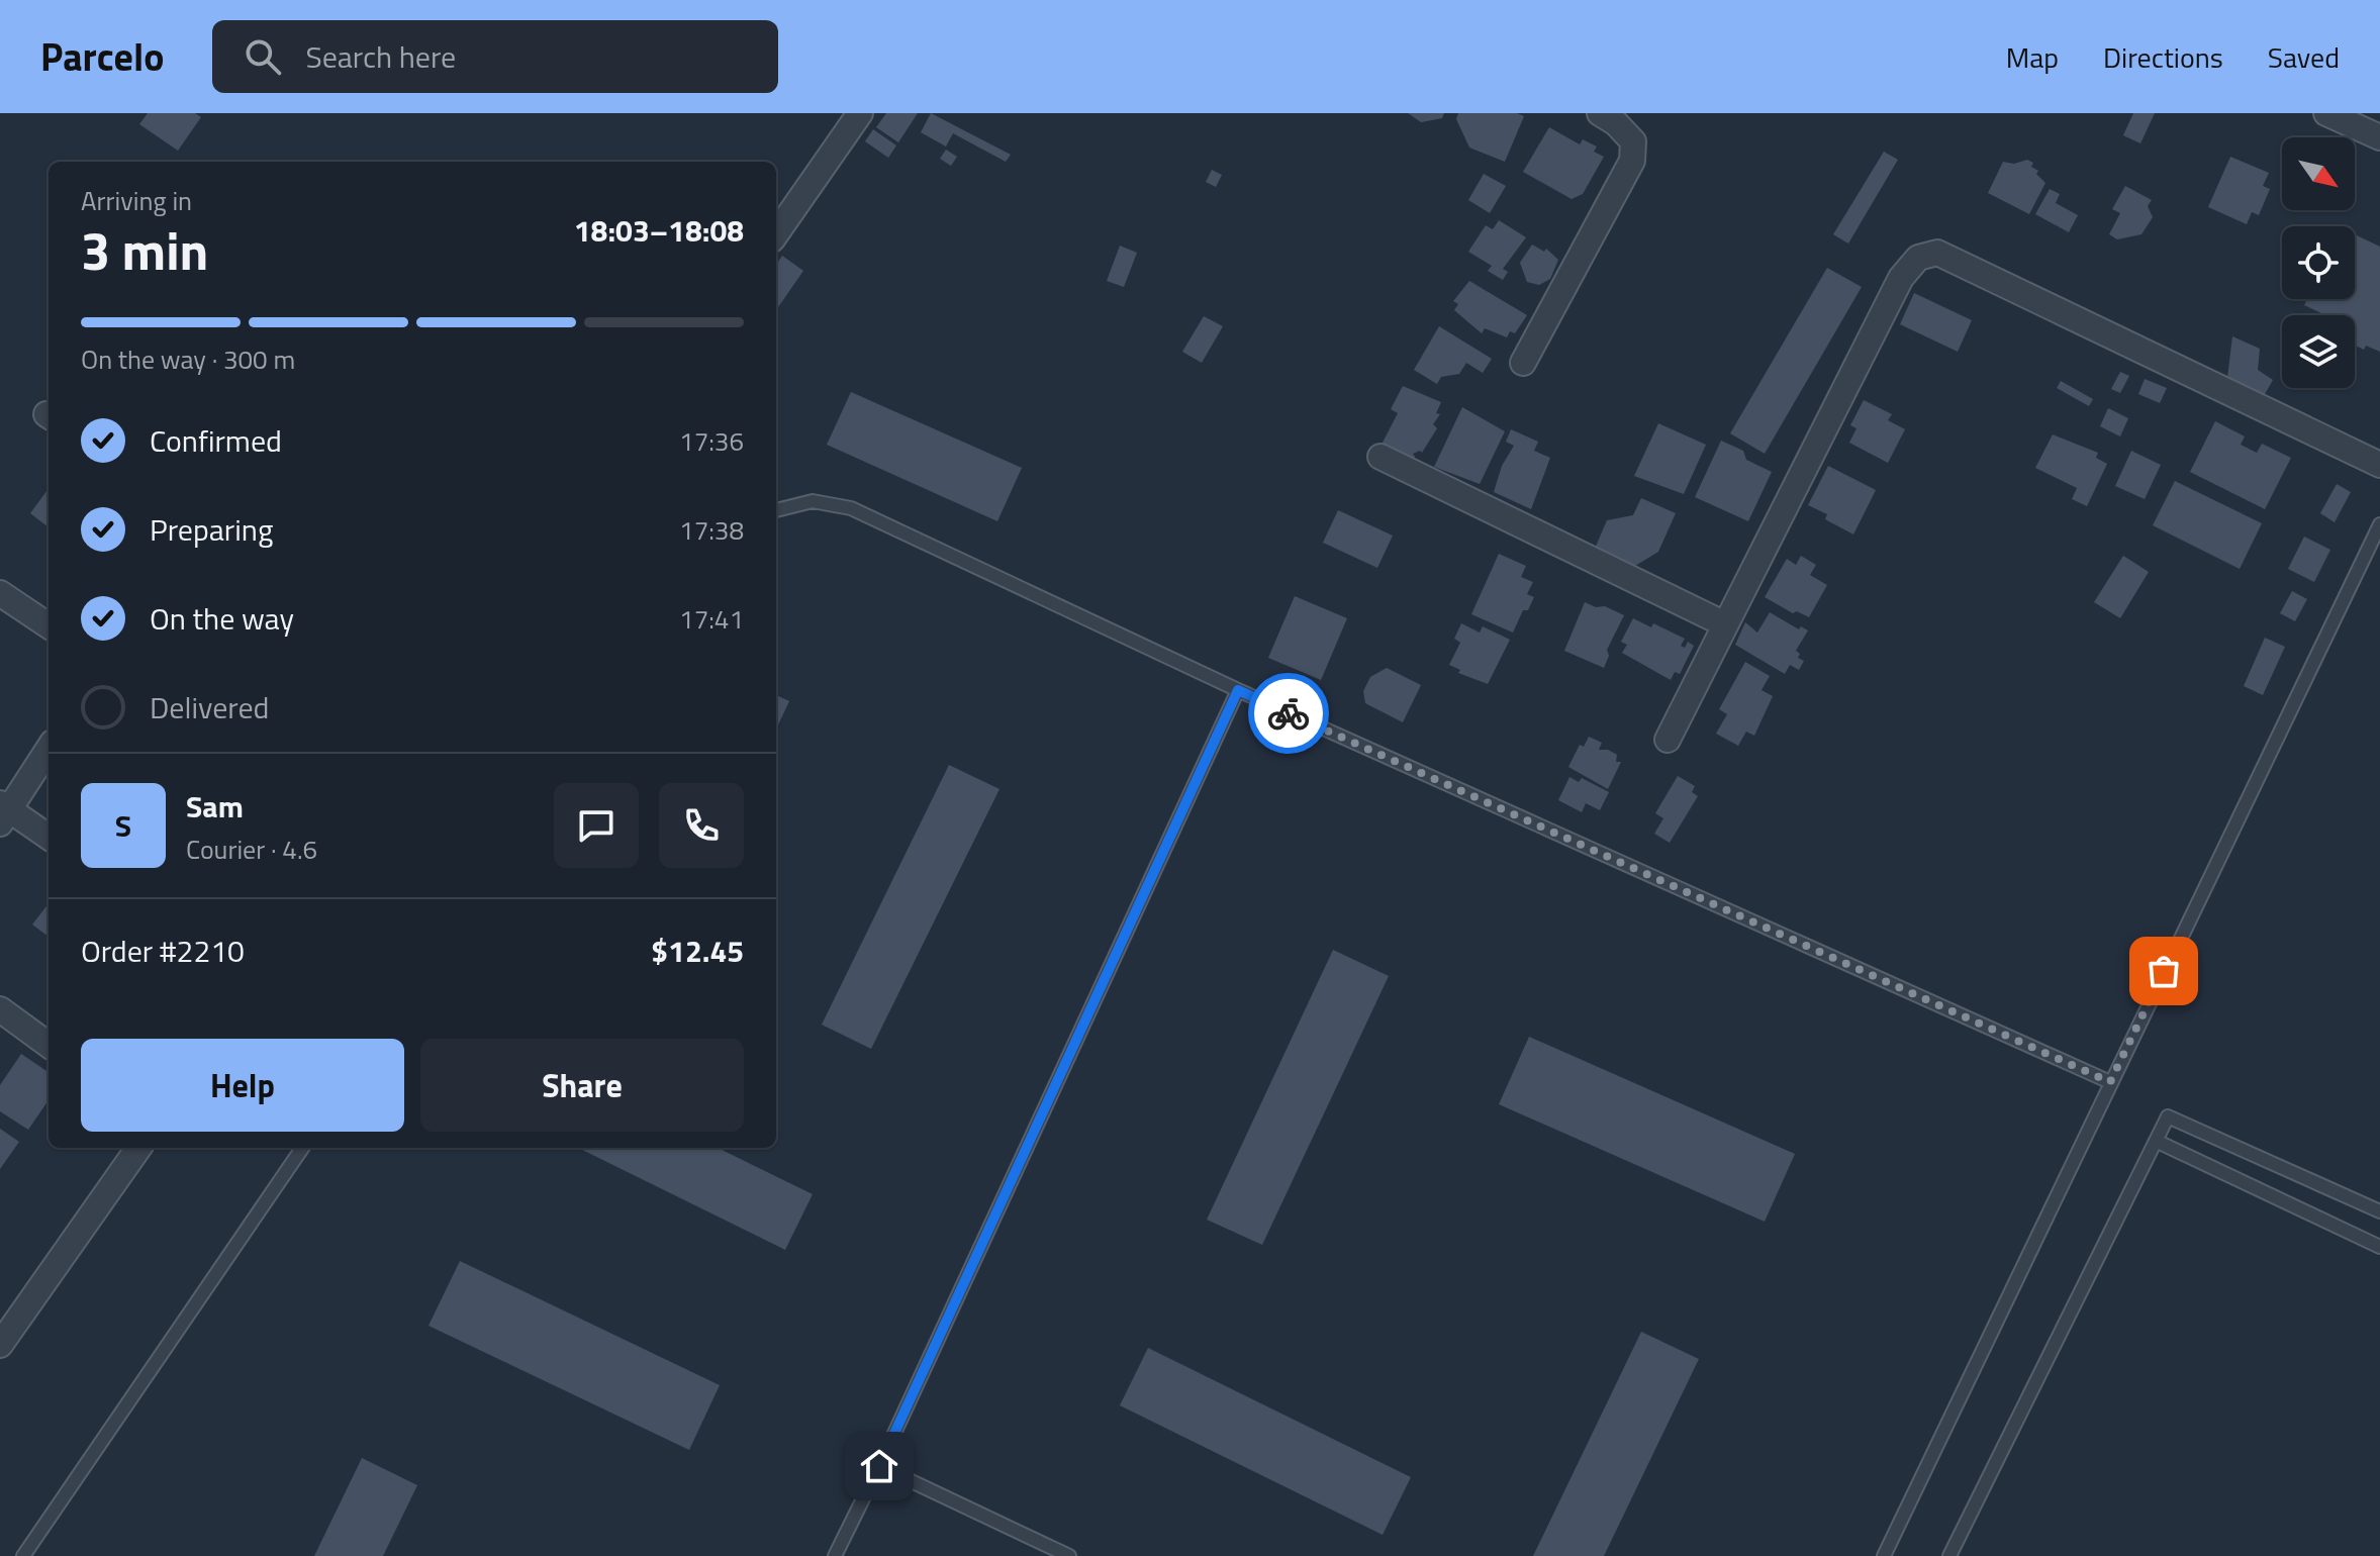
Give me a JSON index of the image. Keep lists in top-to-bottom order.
{
  "north": "bottom right",
  "page": {
    "header": "Parcelo",
    "search": "Search here",
    "nav": ["Map", "Directions", "Saved"],
    "heading": ["3 min", "Arriving in", "18:03–18:08"],
    "panel": [
      "Sam",
      "Courier · 4.6",
      "Order #2210",
      "$12.45"
    ],
    "bar": "On the way · 300 m",
    "list": [
      ["Confirmed", "17:36"],
      ["Preparing", "17:38"],
      ["On the way", "17:41"],
      "Delivered"
    ],
    "round": "S",
    "buttons": ["Help", "Share"]
  }
}
